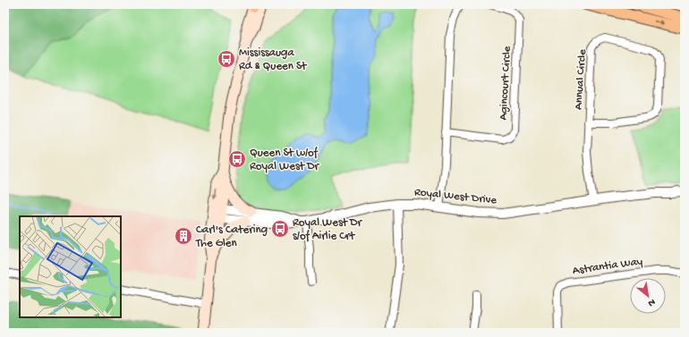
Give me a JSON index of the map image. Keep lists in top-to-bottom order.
{
  "streets": {
    "street": [
      "Annual Circle",
      "Agincourt Circle",
      "Royal West Drive",
      "Astrantia Way"
    ]
  },
  "crossings": [
    ["Annual Circle", "Royal West Drive"]
  ],
  "places": {
    "bus stop": ["Mississauga Rd & Queen St", "Queen St w/of Royal West Dr", "Royal West Dr s/of Airlie Crt"],
    "building": ["Carl's Catering The Glen"]
  },
  "north": "bottom right"
}
